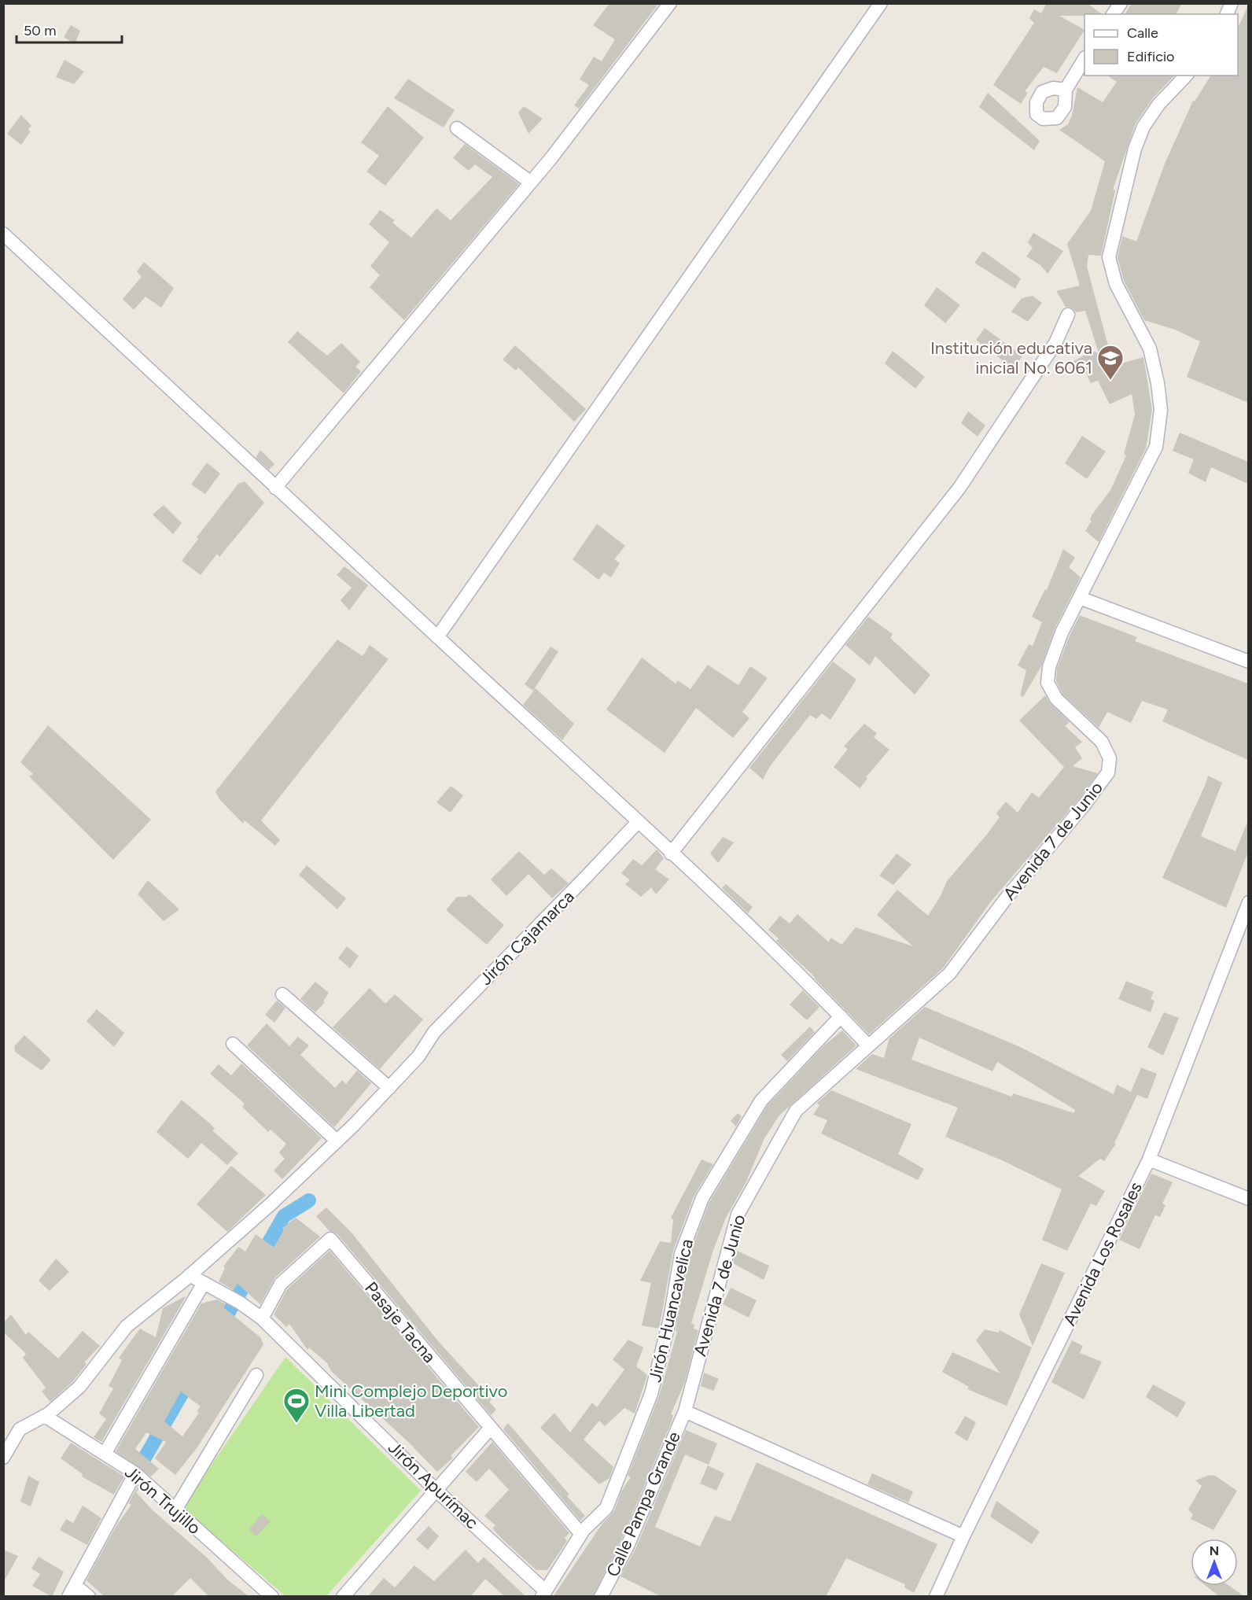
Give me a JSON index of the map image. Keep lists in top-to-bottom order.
{
  "streets": {
    "street": [
      "Avenida 7 de Junio",
      "Jirón Cajamarca",
      "Avenida Los Rosales",
      "Jirón Huancavelica",
      "Pasaje Tacna",
      "Jirón Apurímac",
      "Jirón Trujillo",
      "Calle Pampa Grande"
    ]
  },
  "crossings": [
    ["Avenida 7 de Junio", "Calle Pampa Grande"],
    ["Jirón Cajamarca", "Jirón Apurímac"],
    ["Jirón Cajamarca", "Jirón Trujillo"],
    ["Jirón Huancavelica", "Pasaje Tacna"],
    ["Jirón Huancavelica", "Jirón Apurímac"],
    ["Pasaje Tacna", "Jirón Apurímac"]
  ],
  "places": {
    "school or university": ["Institución educativa inicial No. 6061"],
    "sports": ["Mini Complejo Deportivo Villa Libertad"]
  },
  "legend": ["Calle", "Edificio"],
  "scale_bar": "50 m",
  "north": "top"
}
